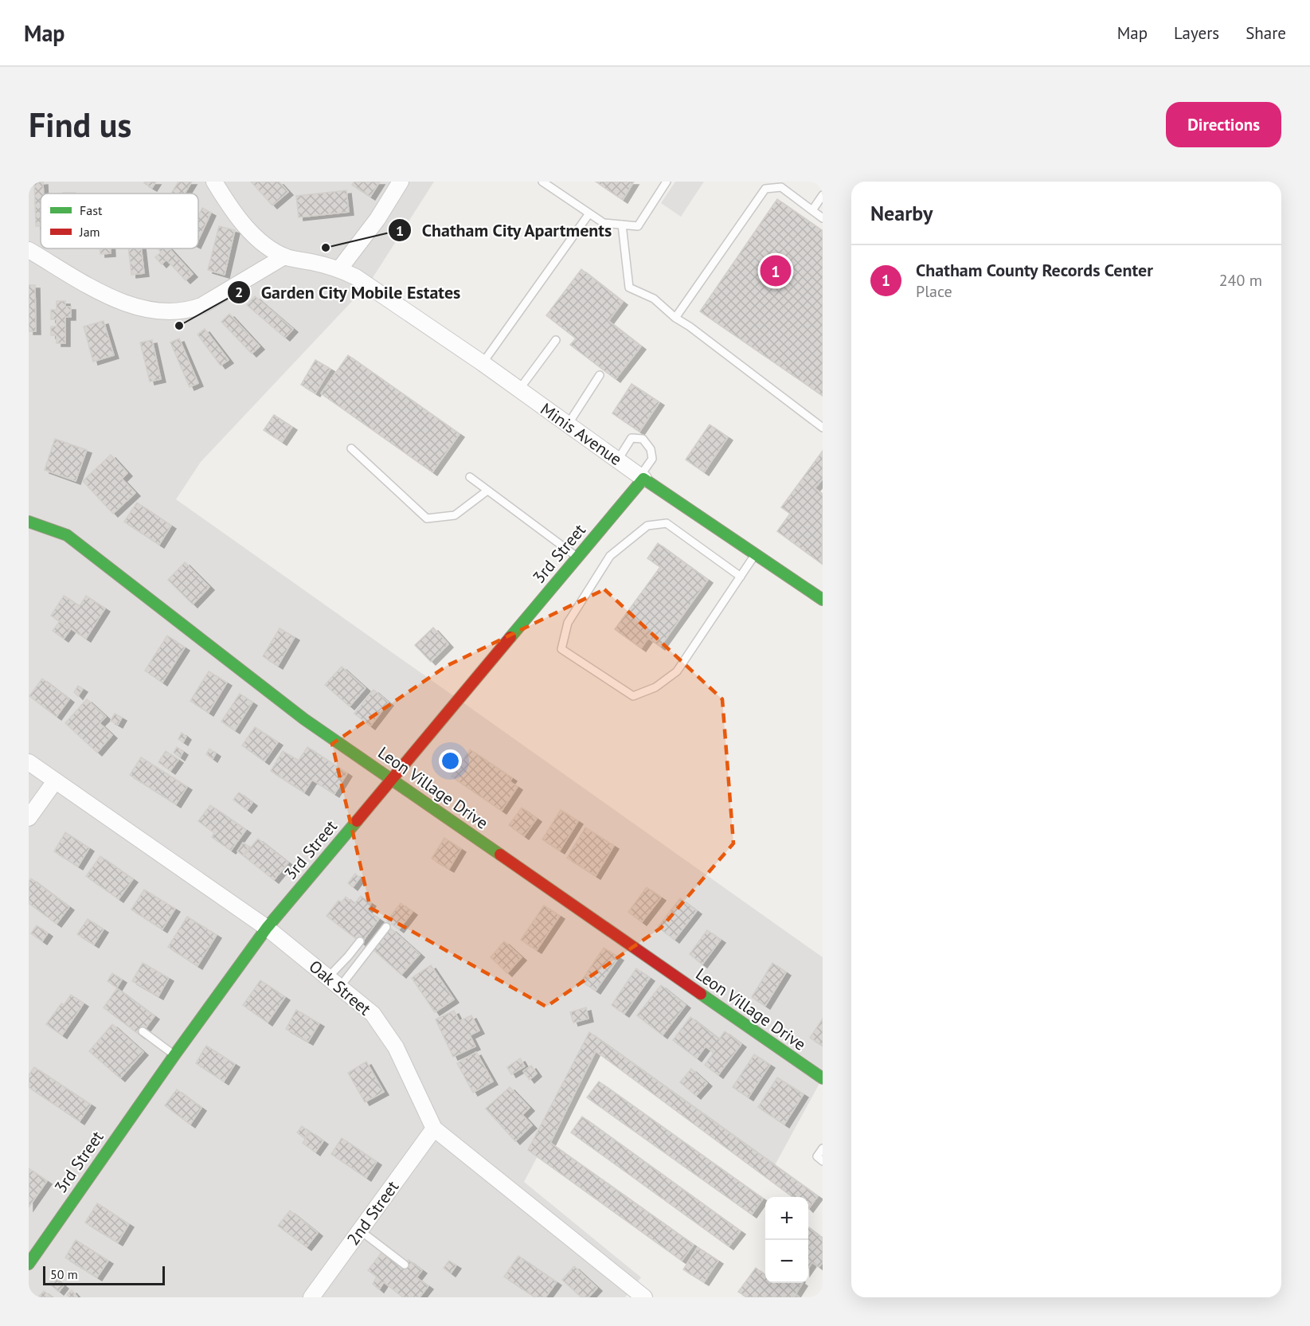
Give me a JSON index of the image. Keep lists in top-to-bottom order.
{
  "streets": {
    "street": [
      "Minis Avenue",
      "3rd Street",
      "Leon Village Drive",
      "Oak Street",
      "2nd Street"
    ]
  },
  "crossings": [
    ["Minis Avenue", "3rd Street"],
    ["3rd Street", "Leon Village Drive"],
    ["3rd Street", "Oak Street"],
    ["Oak Street", "2nd Street"]
  ],
  "places": ["Chatham City Apartments", "Garden City Mobile Estates"],
  "legend": ["Fast", "Jam"],
  "scale_bar": "50 m",
  "page": {
    "header": "Map",
    "nav": ["Map", "Layers", "Share"],
    "buttons": "Directions",
    "title": "Find us",
    "heading": "Nearby",
    "list": [
      {
        "mark": "1",
        "name": "Chatham County Records Center",
        "note": "Place",
        "value": "240 m"
      }
    ],
    "pins": "1",
    "map_buttons": ["+", "−"],
    "scale": "50 m"
  }
}
